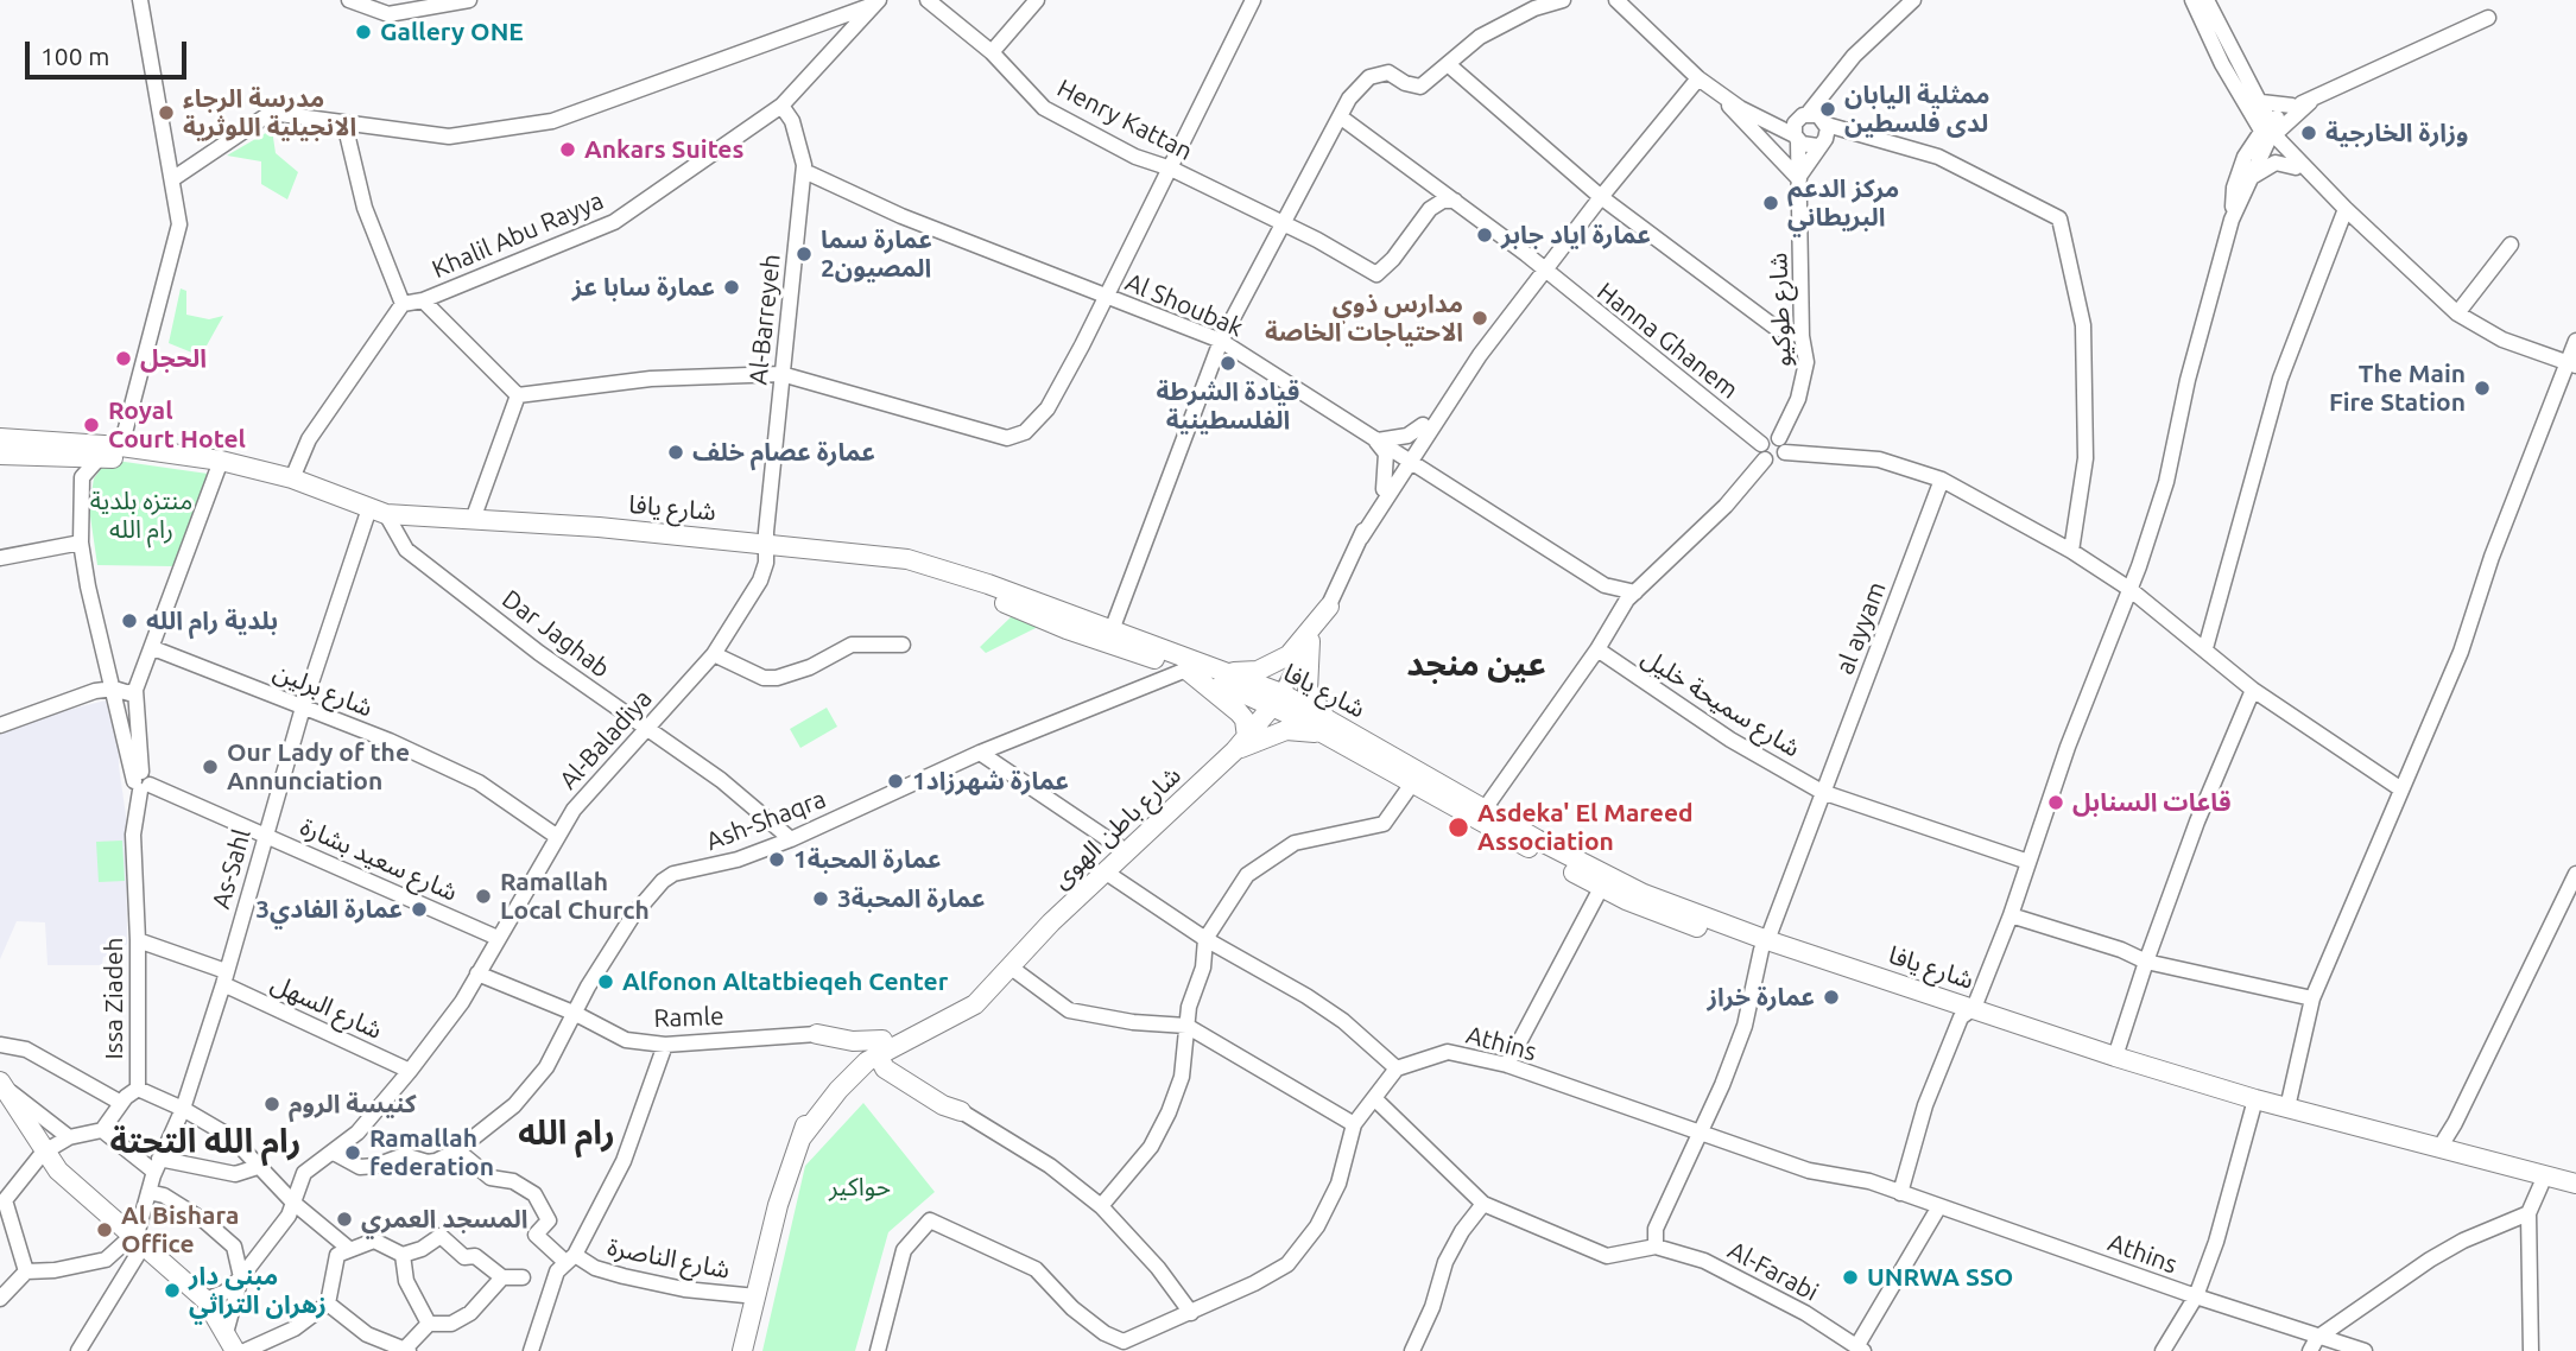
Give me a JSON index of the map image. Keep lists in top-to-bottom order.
{
  "streets": {
    "main road": ["شارع يافا", "شارع باطن الهوى"],
    "street": [
      "Henry Kattan",
      "Khalil Abu Rayya",
      "Al Shoubak",
      "شارع طوكيو",
      "Al-Barreyeh",
      "Hanna Ghanem",
      "al ayyam",
      "Dar Jaghab",
      "شارع برلين",
      "شارع سميحة خليل",
      "Al-Baladiya",
      "Ash-Shaqra",
      "شارع سعيد بشارة",
      "As-Sahl",
      "Issa Ziadeh",
      "شارع السهل",
      "Ramle",
      "Athins",
      "شارع الناصرة",
      "Al-Farabi"
    ]
  },
  "crossings": [
    ["Henry Kattan", "Hanna Ghanem"],
    ["Khalil Abu Rayya", "Al-Barreyeh"],
    ["Al Shoubak", "Al-Barreyeh"],
    ["شارع طوكيو", "Hanna Ghanem"],
    ["Al-Barreyeh", "شارع يافا"],
    ["Al-Barreyeh", "Al-Baladiya"],
    ["شارع يافا", "al ayyam"],
    ["شارع يافا", "Dar Jaghab"],
    ["شارع يافا", "Al-Baladiya"],
    ["شارع يافا", "Ash-Shaqra"],
    ["شارع يافا", "شارع باطن الهوى"],
    ["شارع يافا", "As-Sahl"],
    ["al ayyam", "شارع سميحة خليل"],
    ["al ayyam", "Athins"],
    ["al ayyam", "Al-Farabi"],
    ["Dar Jaghab", "Al-Baladiya"],
    ["Dar Jaghab", "Ash-Shaqra"],
    ["Dar Jaghab", "As-Sahl"],
    ["شارع برلين", "Al-Baladiya"],
    ["شارع برلين", "As-Sahl"],
    ["Al-Baladiya", "شارع سعيد بشارة"],
    ["Al-Baladiya", "Ramle"],
    ["Ash-Shaqra", "Ramle"],
    ["شارع سعيد بشارة", "As-Sahl"],
    ["شارع سعيد بشارة", "Issa Ziadeh"],
    ["As-Sahl", "شارع السهل"],
    ["Issa Ziadeh", "شارع السهل"]
  ],
  "districts": ["عين منجد", "رام الله", "رام الله التحتة"],
  "parks": ["منتزه بلدية رام الله", "حواكير"],
  "places": [
    "Gallery ONE",
    "ممثلية اليابان لدى فلسطين",
    "مدرسة الرجاء الانجيلية اللوثرية",
    "وزارة الخارجية",
    "Ankars Suites",
    "مركز الدعم البريطاني",
    "عمارة اياد جابر",
    "عمارة سما المصيون2",
    "عمارة سابا عز",
    "مدارس ذوي الاحتياجات الخاصة",
    "الحجل",
    "قيادة الشرطة الفلسطينية",
    "The Main Fire Station",
    "Royal Court Hotel",
    "عمارة عصام خلف",
    "بلدية رام الله",
    "Our Lady of the Annunciation",
    "عمارة شهرزاد1",
    "قاعات السنابل",
    "Asdeka' El Mareed Association",
    "عمارة المحبة1",
    "Ramallah Local Church",
    "عمارة المحبة3",
    "عمارة الفادي3",
    "Alfonon Altatbieqeh Center",
    "عمارة خراز",
    "كنيسة الروم",
    "Ramallah federation",
    "المسجد العمري",
    "Al Bishara Office",
    "UNRWA SSO",
    "مبنى دار زهران التراثي"
  ],
  "scale_bar": "100 m"
}
